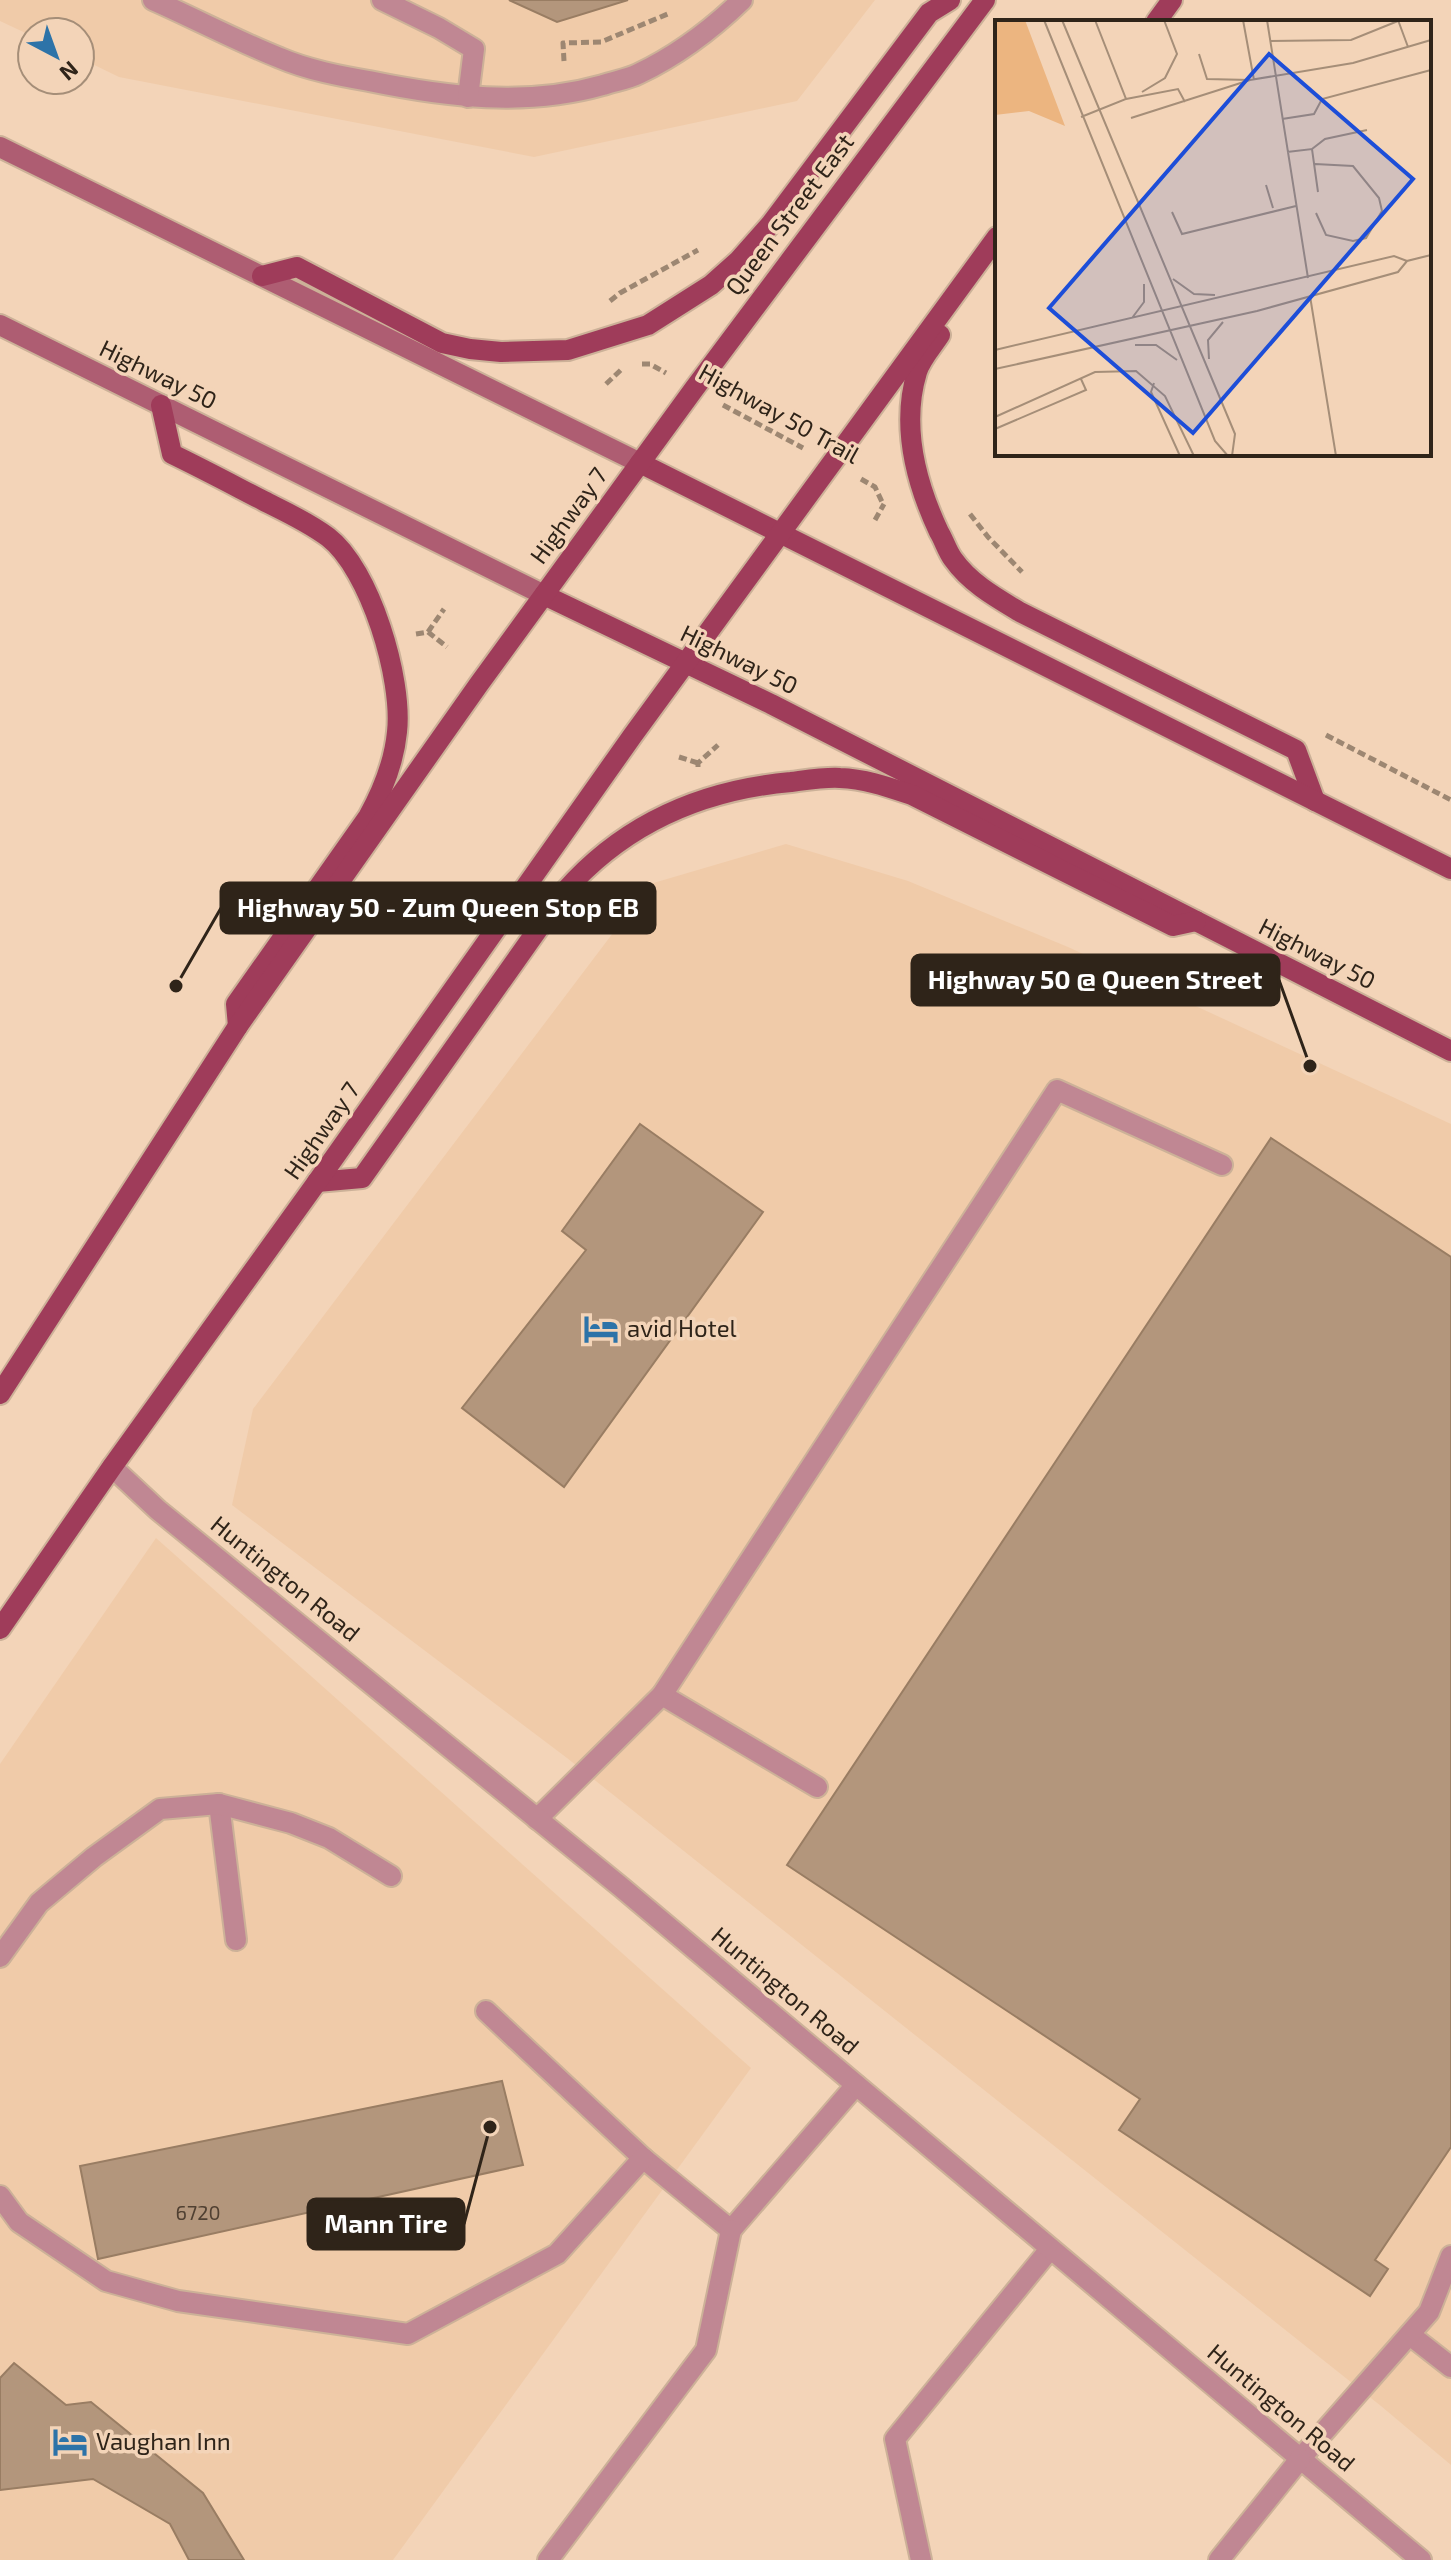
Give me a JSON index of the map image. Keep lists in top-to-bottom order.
{
  "streets": {
    "main road": ["Queen Street East", "Highway 50", "Highway 7"],
    "street": ["Huntington Road"],
    "path": ["Highway 50 Trail"]
  },
  "crossings": [
    ["Queen Street East", "Highway 50 Trail"],
    ["Queen Street East", "Highway 7"],
    ["Highway 50", "Highway 7"],
    ["Highway 7", "Huntington Road"]
  ],
  "places": {
    "other": ["Highway 50 - Zum Queen Stop EB", "Highway 50 @ Queen Street", "Mann Tire"],
    "hotel": ["avid Hotel", "Vaughan Inn"]
  },
  "house_numbers": ["6720"],
  "north": "bottom right"
}
